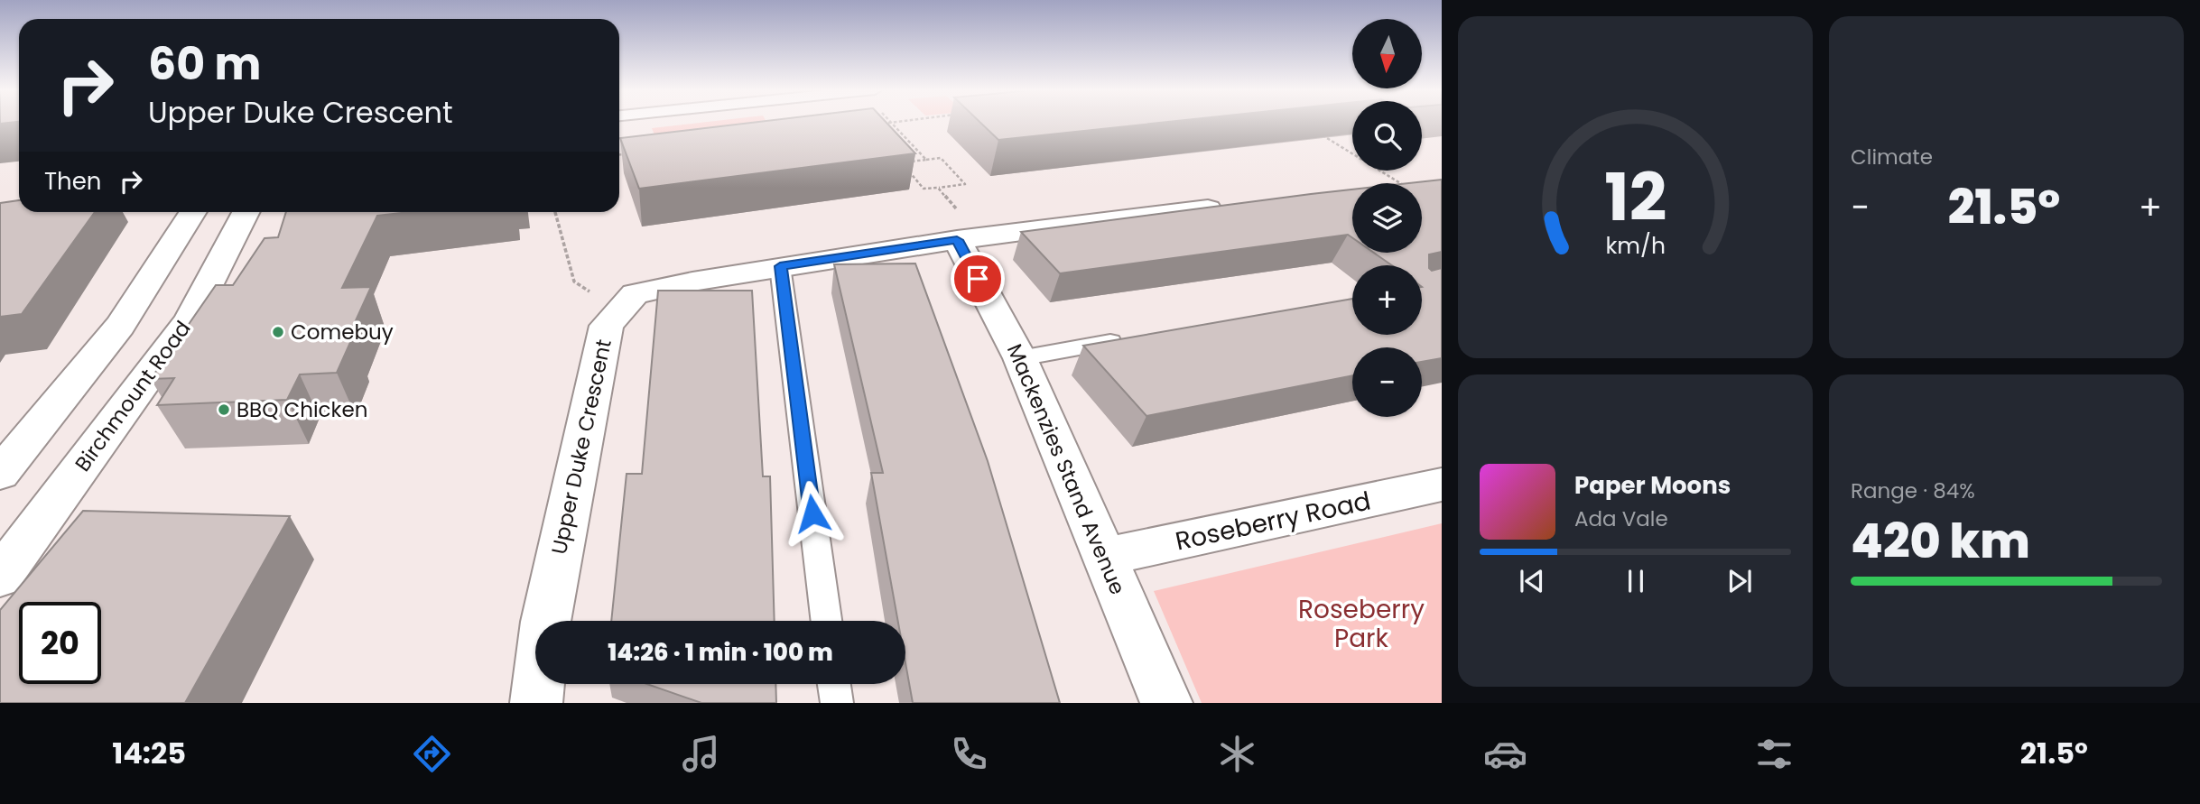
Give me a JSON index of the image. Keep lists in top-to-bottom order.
{
  "streets": {
    "street": [
      "Birchmount Road",
      "Upper Duke Crescent",
      "Mackenzies Stand Avenue",
      "Roseberry Road"
    ]
  },
  "crossings": [
    ["Upper Duke Crescent", "Mackenzies Stand Avenue"],
    ["Mackenzies Stand Avenue", "Roseberry Road"]
  ],
  "parks": ["Roseberry Park"],
  "places": ["Comebuy", "BBQ Chicken"],
  "north": "bottom",
  "page": {
    "tile": [
      "Climate",
      ["Range · 84%", "420 km"]
    ],
    "map_buttons": ["+", "−"],
    "turn": ["60 m", "Upper Duke Crescent"],
    "then": "Then",
    "heat": ["−", "21.5°", "+"],
    "song": ["Paper Moons", "Ada Vale"],
    "limit": "20",
    "trip": "14:26 · 1 min · 100 m",
    "tabs": ["14:25", "21.5°"],
    "gauge": ["12", "km/h"]
  }
}
